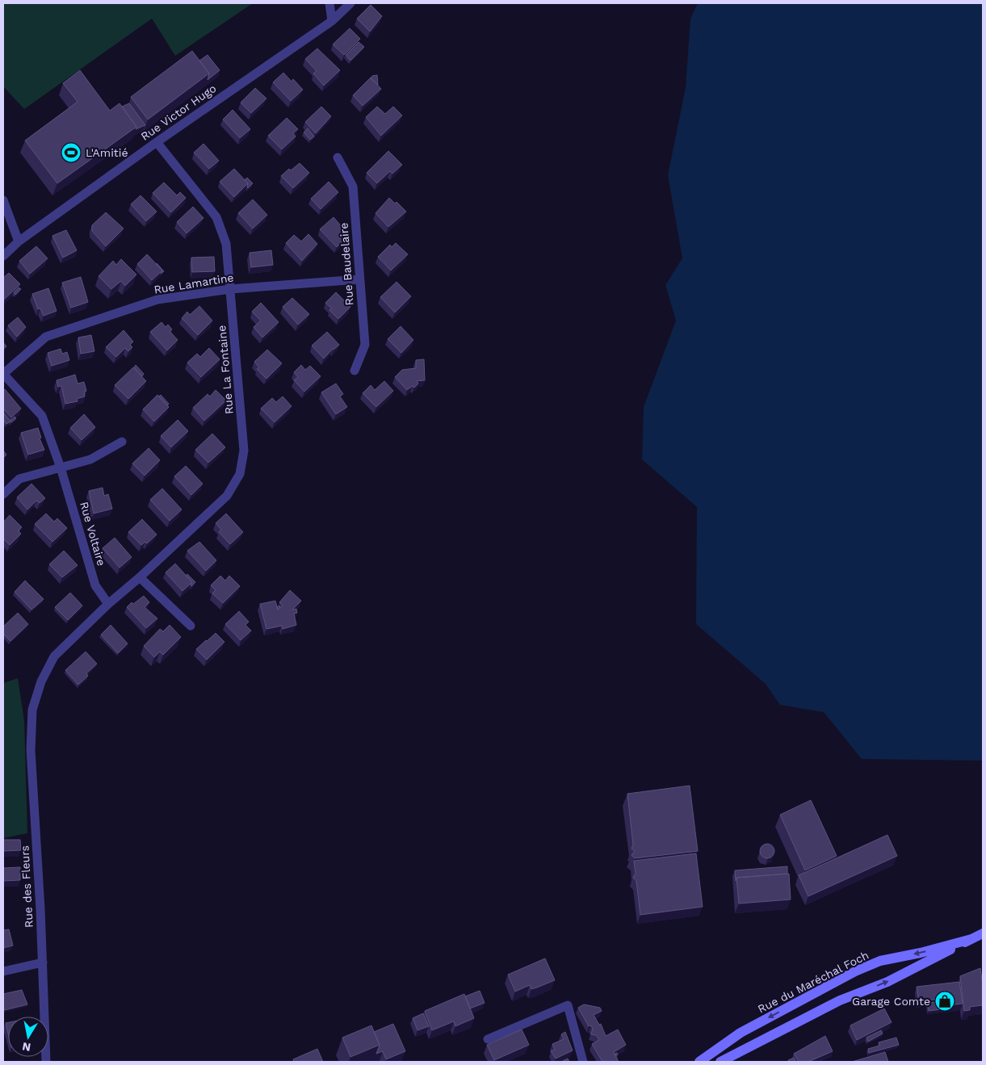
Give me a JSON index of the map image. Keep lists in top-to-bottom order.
{
  "streets": {
    "main road": ["Rue du Maréchal Foch"],
    "street": [
      "Rue Victor Hugo",
      "Rue Baudelaire",
      "Rue Lamartine",
      "Rue La Fontaine",
      "Rue Voltaire",
      "Rue des Fleurs"
    ]
  },
  "crossings": [
    ["Rue Victor Hugo", "Rue La Fontaine"],
    ["Rue Baudelaire", "Rue Lamartine"],
    ["Rue Lamartine", "Rue La Fontaine"],
    ["Rue Lamartine", "Rue Voltaire"],
    ["Rue La Fontaine", "Rue Voltaire"],
    ["Rue La Fontaine", "Rue des Fleurs"]
  ],
  "places": {
    "sports": ["L'Amitié"],
    "shop": ["Garage Comte"]
  },
  "north": "bottom"
}
